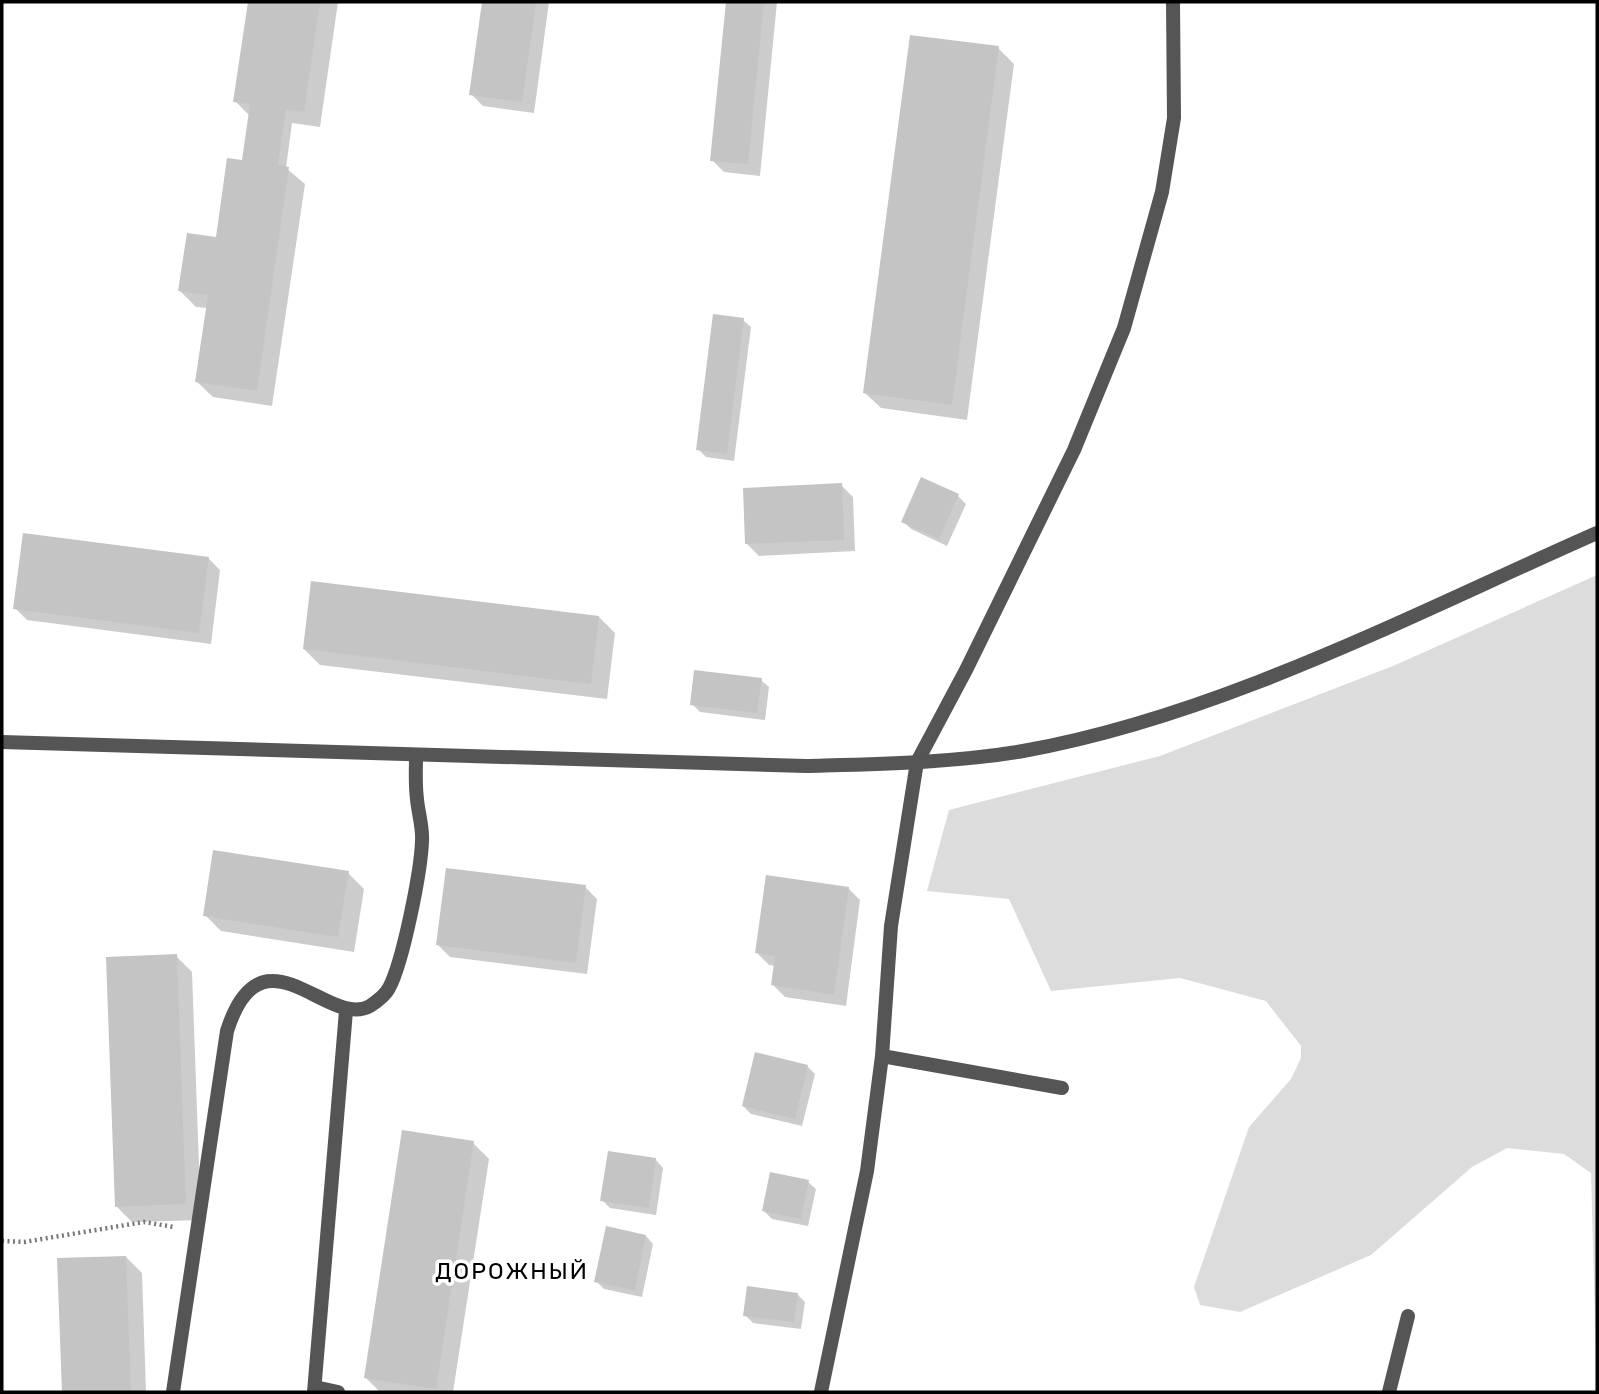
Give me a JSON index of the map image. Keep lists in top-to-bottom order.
{
  "districts": ["ДОРОЖНЫЙ"]
}
